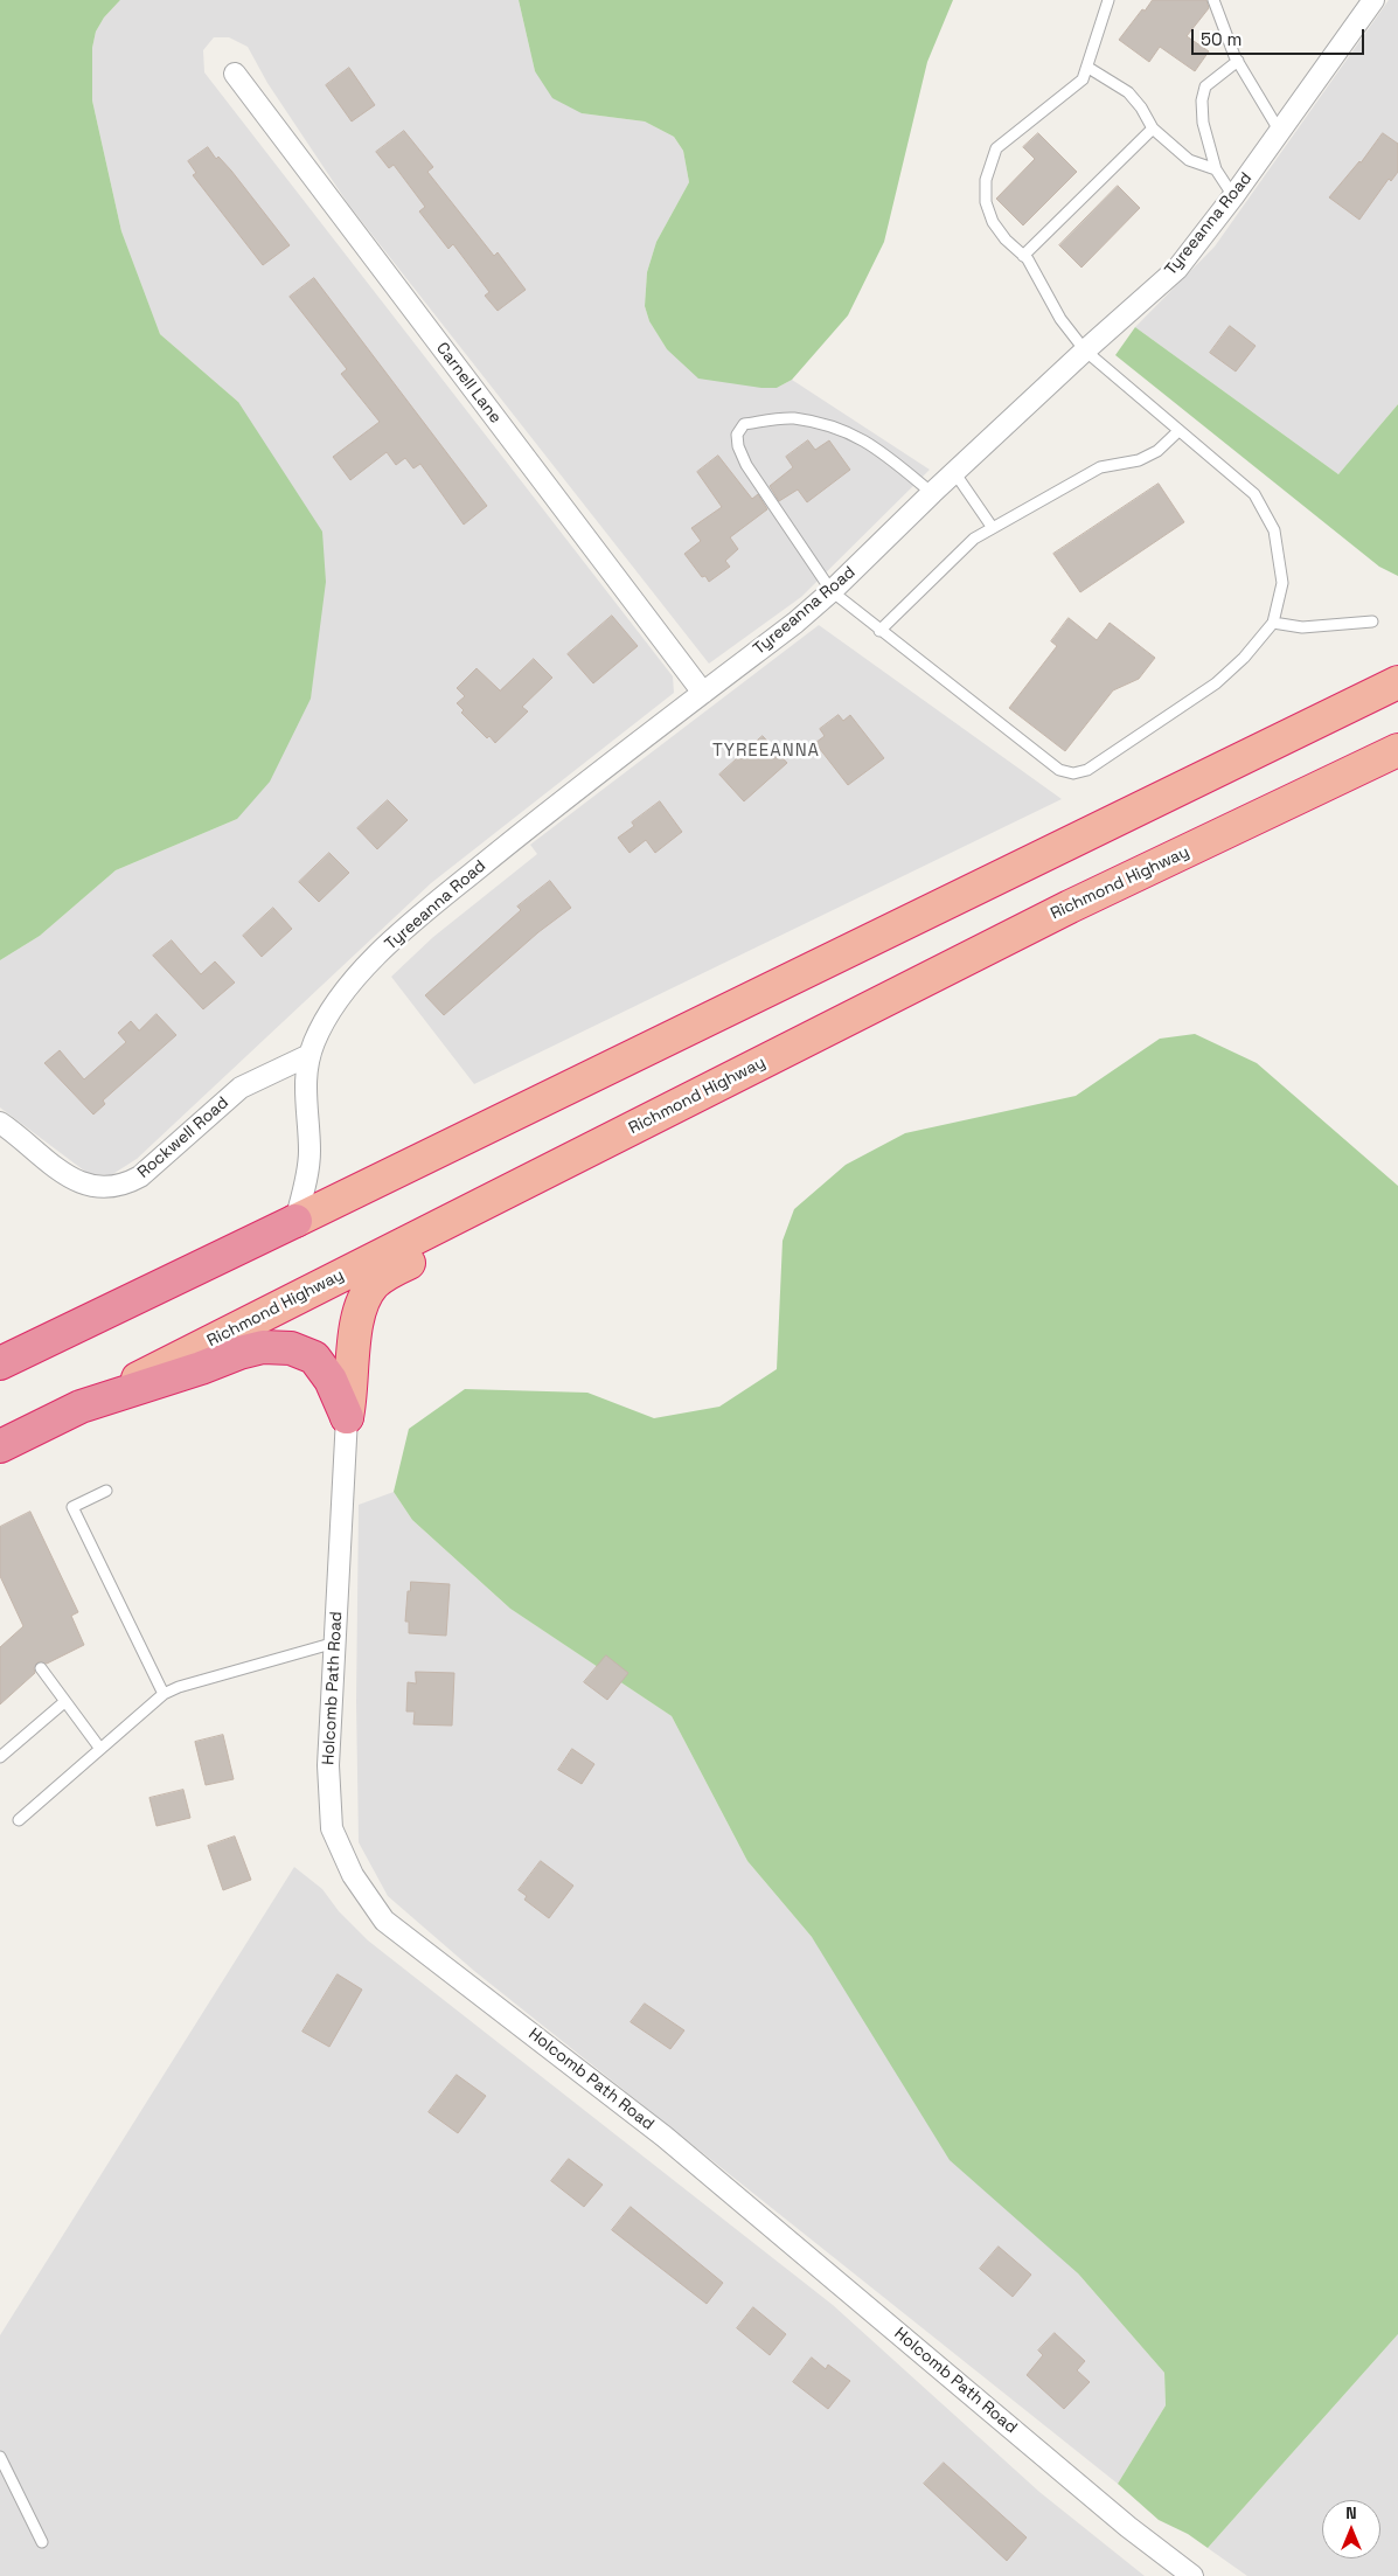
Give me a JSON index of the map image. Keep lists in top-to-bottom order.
{
  "streets": {
    "highway": ["Richmond Highway"],
    "street": [
      "Tyreeanna Road",
      "Carnell Lane",
      "Rockwell Road",
      "Holcomb Path Road"
    ]
  },
  "crossings": [
    ["Tyreeanna Road", "Carnell Lane"],
    ["Tyreeanna Road", "Rockwell Road"]
  ],
  "districts": ["TYREEANNA"],
  "scale_bar": "50 m",
  "north": "top"
}
